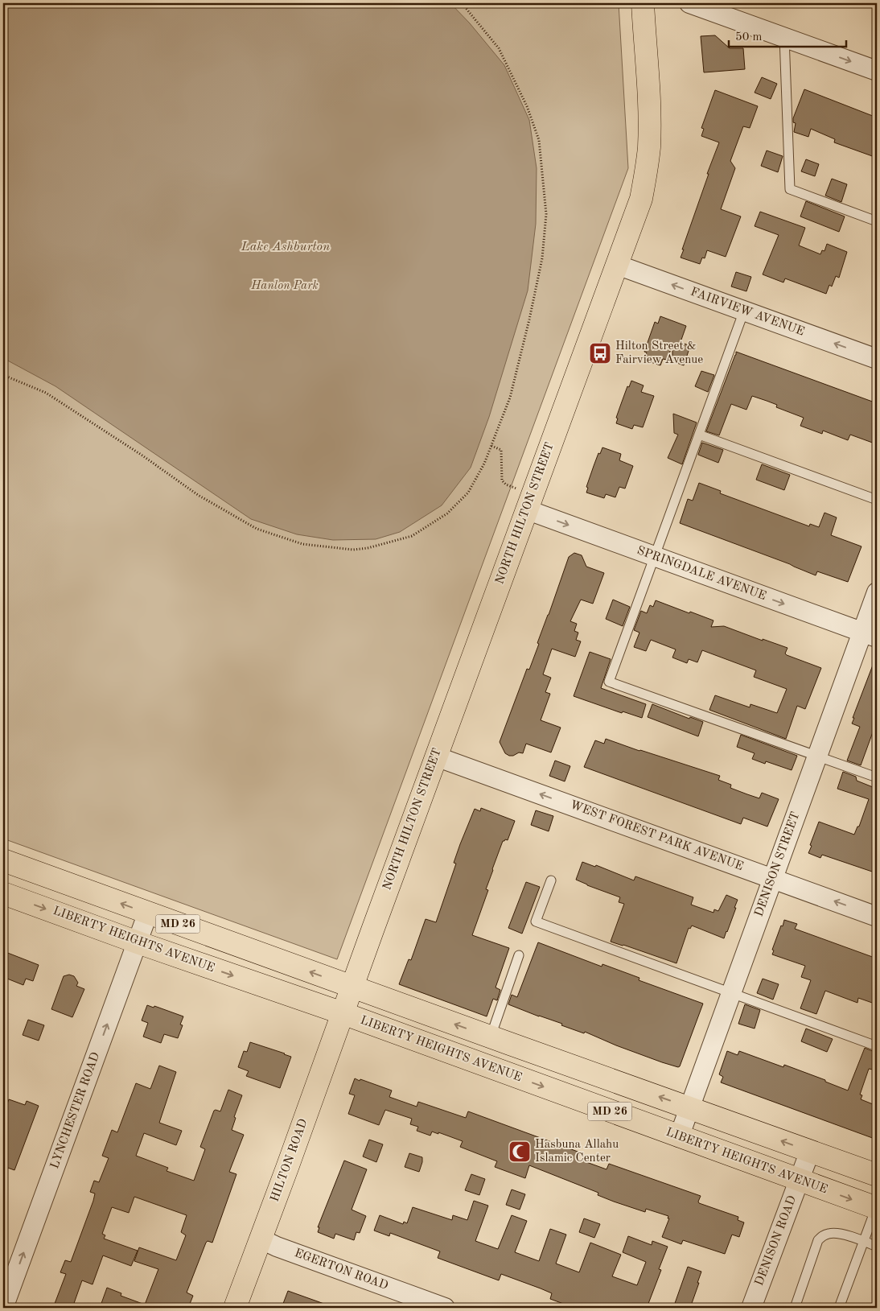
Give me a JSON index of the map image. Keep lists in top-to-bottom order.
{
  "streets": {
    "main road": [
      "NORTH HILTON STREET",
      "MD 26",
      "LIBERTY HEIGHTS AVENUE",
      "HILTON ROAD"
    ],
    "street": [
      "FAIRVIEW AVENUE",
      "SPRINGDALE AVENUE",
      "WEST FOREST PARK AVENUE",
      "DENISON STREET",
      "LYNCHESTER ROAD",
      "DENISON ROAD",
      "EGERTON ROAD"
    ]
  },
  "crossings": [
    ["FAIRVIEW AVENUE", "NORTH HILTON STREET"],
    ["NORTH HILTON STREET", "SPRINGDALE AVENUE"],
    ["NORTH HILTON STREET", "WEST FOREST PARK AVENUE"],
    ["NORTH HILTON STREET", "MD 26"],
    ["NORTH HILTON STREET", "LIBERTY HEIGHTS AVENUE"],
    ["NORTH HILTON STREET", "HILTON ROAD"],
    ["SPRINGDALE AVENUE", "DENISON STREET"],
    ["WEST FOREST PARK AVENUE", "DENISON STREET"],
    ["DENISON STREET", "MD 26"],
    ["DENISON STREET", "LIBERTY HEIGHTS AVENUE"],
    ["MD 26", "LYNCHESTER ROAD"],
    ["MD 26", "DENISON ROAD"],
    ["LIBERTY HEIGHTS AVENUE", "LYNCHESTER ROAD"],
    ["LIBERTY HEIGHTS AVENUE", "HILTON ROAD"],
    ["LIBERTY HEIGHTS AVENUE", "DENISON ROAD"],
    ["HILTON ROAD", "EGERTON ROAD"]
  ],
  "one_way": [
    "FAIRVIEW AVENUE",
    "SPRINGDALE AVENUE",
    "WEST FOREST PARK AVENUE",
    "LYNCHESTER ROAD"
  ],
  "water": ["Lake Ashburton"],
  "parks": ["Hanlon Park"],
  "places": {
    "bus stop": ["Hilton Street & Fairview Avenue"],
    "mosque": ["Hasbuna Allahu Islamic Center"]
  },
  "scale_bar": "50 m"
}
